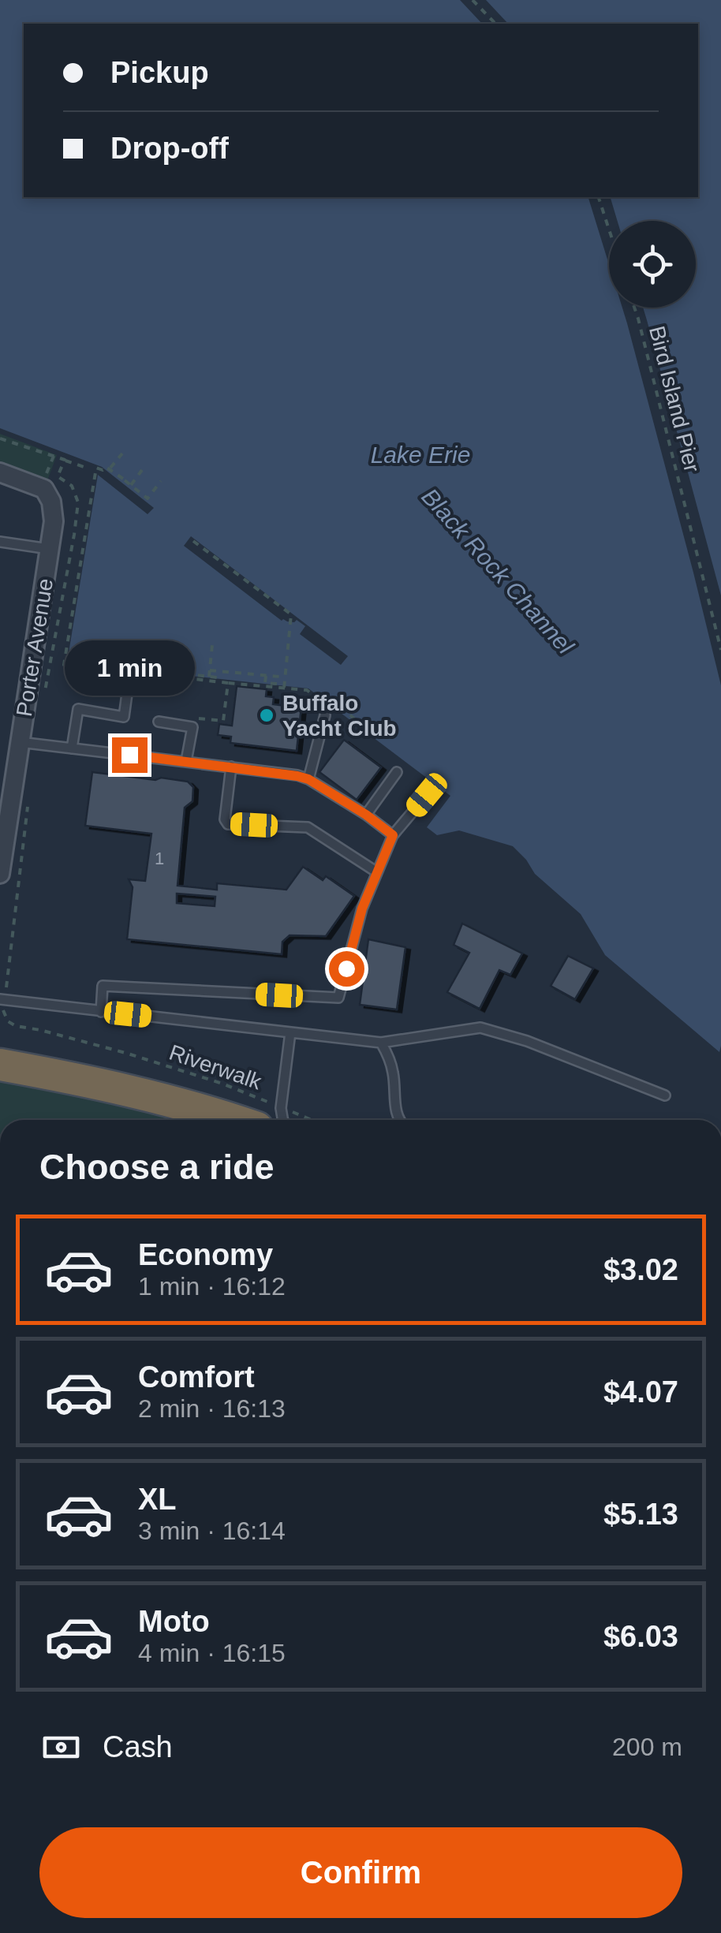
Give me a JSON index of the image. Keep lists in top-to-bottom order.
{
  "streets": {
    "street": ["Porter Avenue"],
    "path": ["Bird Island Pier", "Riverwalk"]
  },
  "water": ["Lake Erie", "Black Rock Channel"],
  "places": ["Buffalo Yacht Club"],
  "house_numbers": ["1"],
  "page": {
    "banner": ["Pickup", "Drop-off"],
    "bubble": "1 min",
    "heading": "Choose a ride",
    "list": [
      {
        "name": "Economy",
        "note": "1 min · 16:12",
        "value": "$3.02"
      },
      {
        "name": "Comfort",
        "note": "2 min · 16:13",
        "value": "$4.07"
      },
      {
        "name": "XL",
        "note": "3 min · 16:14",
        "value": "$5.13"
      },
      {
        "name": "Moto",
        "note": "4 min · 16:15",
        "value": "$6.03"
      }
    ],
    "pay": ["Cash", "200 m"],
    "buttons": "Confirm"
  }
}
